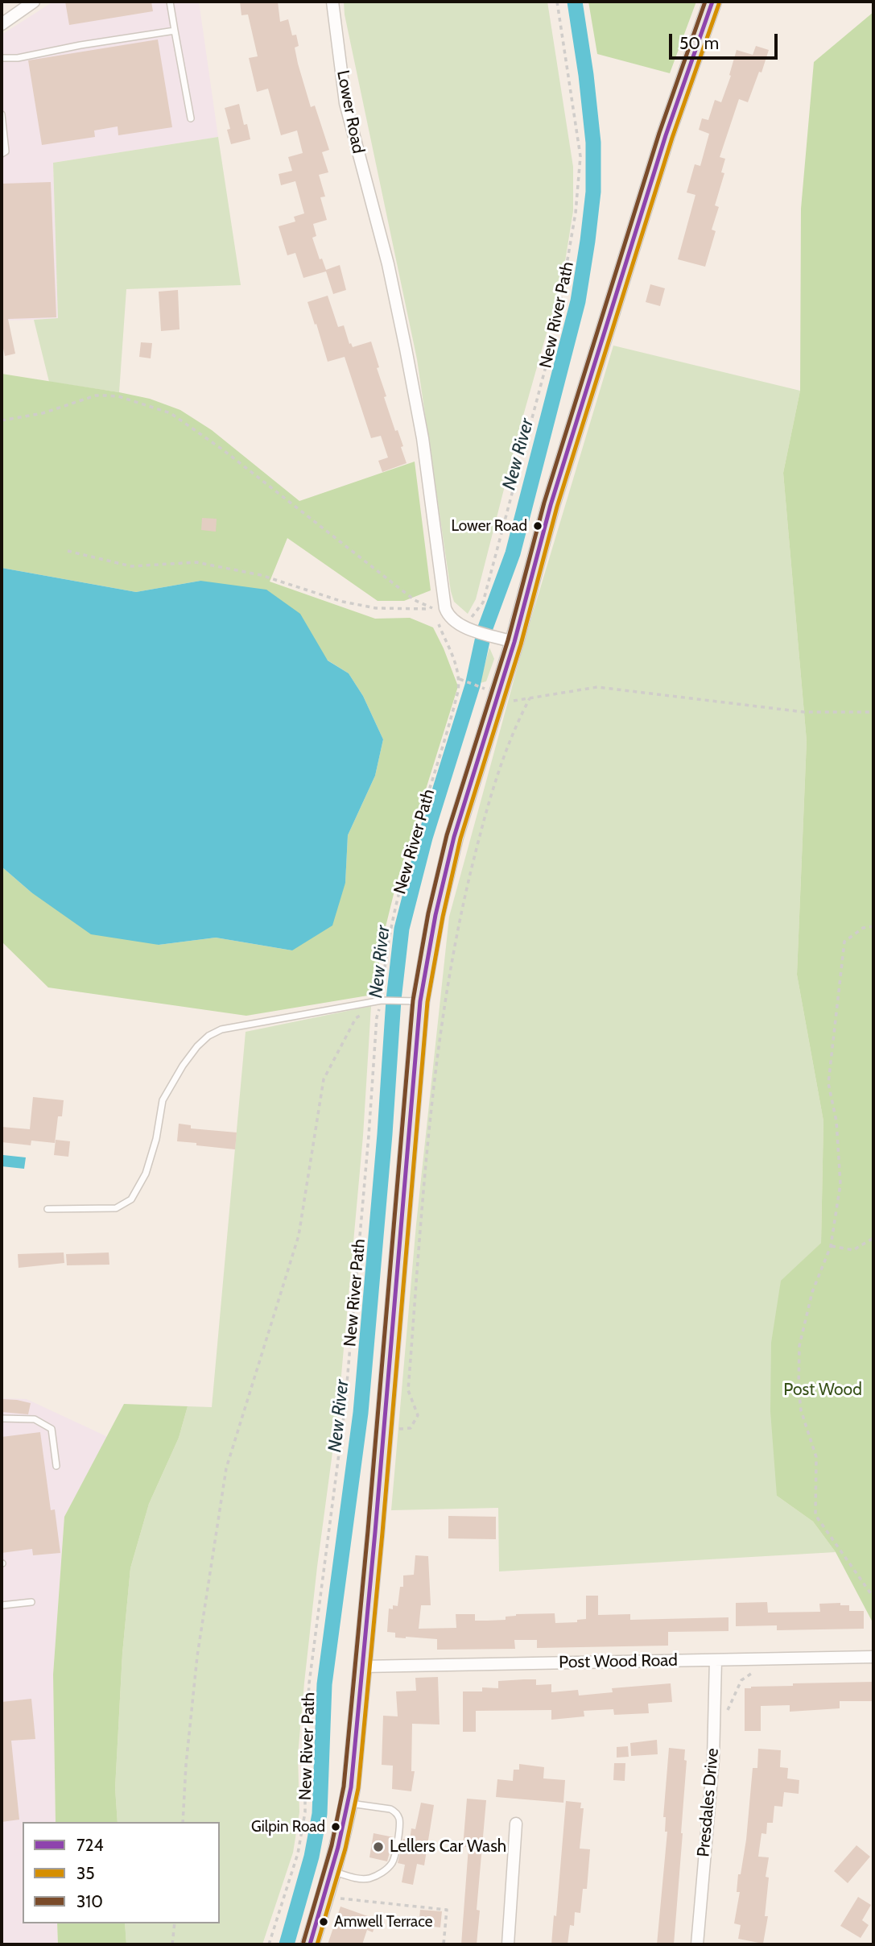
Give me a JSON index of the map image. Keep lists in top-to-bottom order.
{
  "streets": {
    "street": ["Lower Road", "Post Wood Road", "Presdales Drive"],
    "path": ["New River Path"]
  },
  "crossings": [
    ["Lower Road", "New River Path"],
    ["Post Wood Road", "Presdales Drive"]
  ],
  "water": ["New River"],
  "parks": ["Post Wood"],
  "places": [
    "Lower Road",
    "Gilpin Road",
    "Lellers Car Wash",
    "Amwell Terrace"
  ],
  "lines": ["transit line 724", "transit line 310", "transit line 35"],
  "legend": ["724", "35", "310"],
  "scale_bar": "50 m"
}
